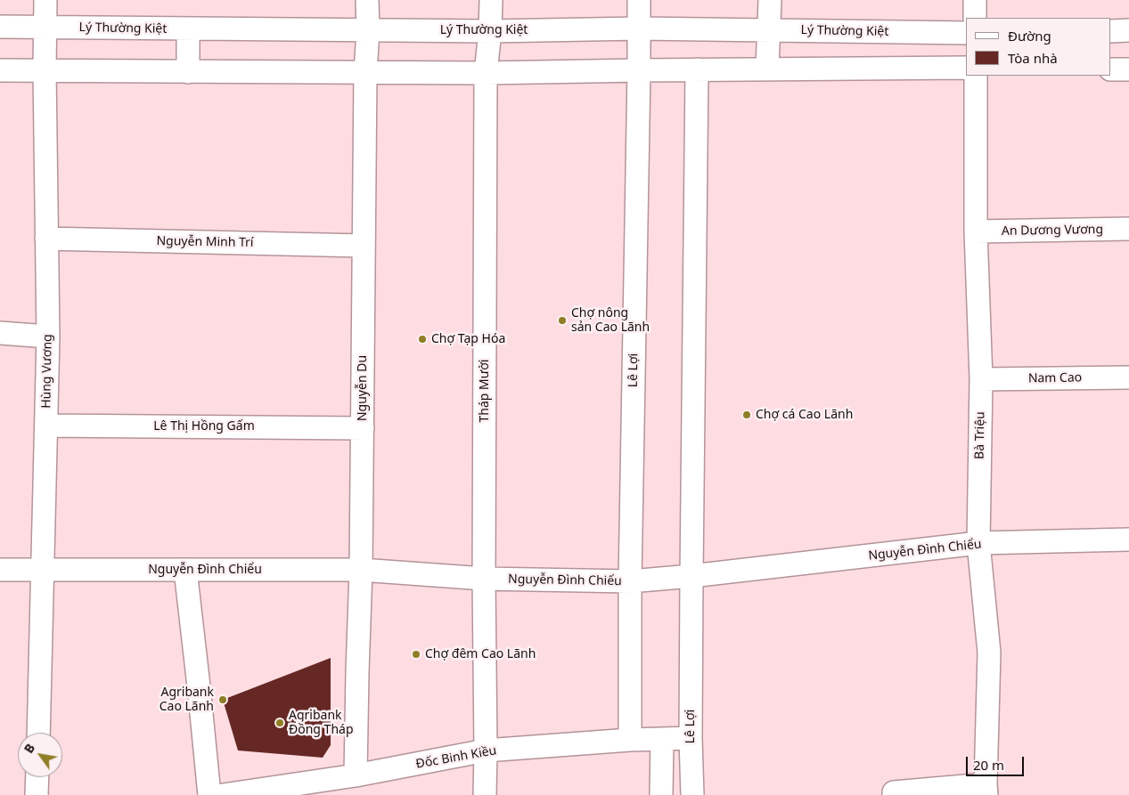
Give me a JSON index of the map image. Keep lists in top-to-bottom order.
{
  "streets": {
    "street": [
      "Lý Thường Kiệt",
      "An Dương Vương",
      "Nguyễn Minh Trí",
      "Lê Lợi",
      "Hùng Vương",
      "Nam Cao",
      "Nguyễn Du",
      "Tháp Mười",
      "Lê Thị Hồng Gấm",
      "Bà Triệu",
      "Nguyễn Đình Chiểu",
      "Đốc Binh Kiều"
    ]
  },
  "crossings": [
    ["Lý Thường Kiệt", "Lê Lợi"],
    ["Lý Thường Kiệt", "Hùng Vương"],
    ["Lý Thường Kiệt", "Nguyễn Du"],
    ["Lý Thường Kiệt", "Tháp Mười"],
    ["An Dương Vương", "Bà Triệu"],
    ["Nguyễn Minh Trí", "Hùng Vương"],
    ["Nguyễn Minh Trí", "Nguyễn Du"],
    ["Lê Lợi", "Nguyễn Đình Chiểu"],
    ["Lê Lợi", "Đốc Binh Kiều"],
    ["Hùng Vương", "Lê Thị Hồng Gấm"],
    ["Hùng Vương", "Nguyễn Đình Chiểu"],
    ["Nam Cao", "Bà Triệu"],
    ["Nguyễn Du", "Lê Thị Hồng Gấm"],
    ["Nguyễn Du", "Nguyễn Đình Chiểu"],
    ["Nguyễn Du", "Đốc Binh Kiều"],
    ["Tháp Mười", "Nguyễn Đình Chiểu"],
    ["Tháp Mười", "Đốc Binh Kiều"],
    ["Bà Triệu", "Nguyễn Đình Chiểu"]
  ],
  "places": [
    "Chợ nông sản Cao Lãnh",
    "Chợ Tạp Hóa",
    "Chợ cá Cao Lãnh",
    "Chợ đêm Cao Lãnh",
    "Agribank Cao Lãnh",
    "Agribank Đồng Tháp"
  ],
  "legend": ["Đường", "Tòa nhà"],
  "scale_bar": "20 m",
  "north": "top left"
}
